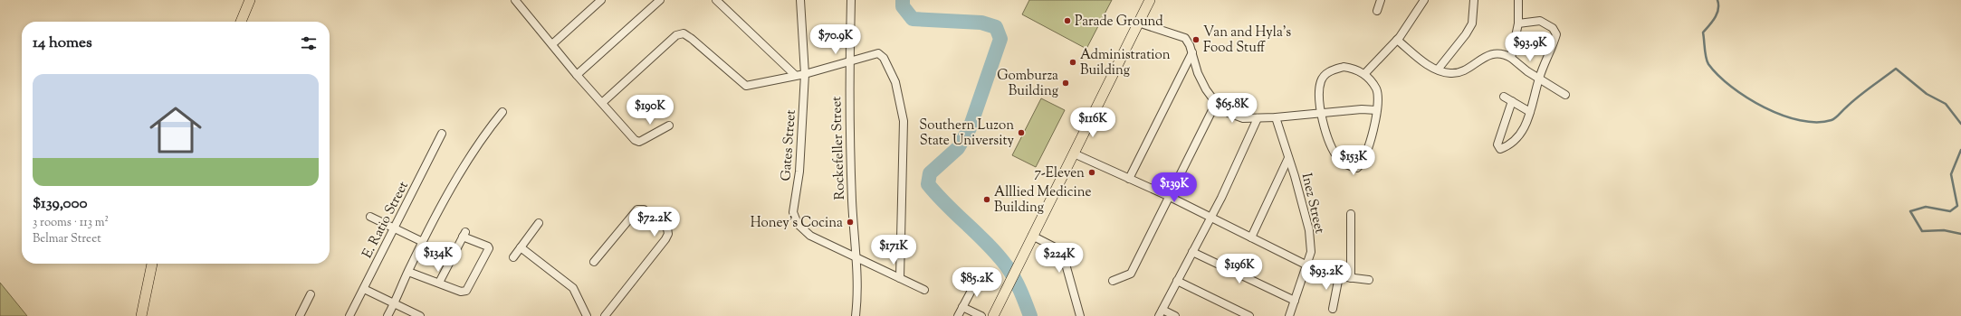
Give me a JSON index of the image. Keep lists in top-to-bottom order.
{
  "streets": {
    "street": [
      "Gates Street",
      "Rockefeller Street",
      "Inez Street",
      "E. Ratio Street"
    ]
  },
  "crossings": [
    ["Gates Street", "Rockefeller Street"]
  ],
  "places": [
    "Parade Ground",
    "Van and Hyla's Food Stuff",
    "Administration Building",
    "Gomburza Building",
    "Southern Luzon State University",
    "7-Eleven",
    "Alllied Medicine Building",
    "Honey's Cocina"
  ],
  "page": {
    "heading": "14 homes",
    "price": [
      "$70.9K",
      "$93.9K",
      "$65.8K",
      "$190K",
      "$116K",
      "$153K",
      "$139K",
      "$72.2K",
      "$171K",
      "$134K",
      "$224K",
      "$196K",
      "$93.2K",
      "$85.2K"
    ],
    "list": [
      {
        "name": "$139,000",
        "note": "3 rooms · 113 m² · Belmar Street"
      }
    ]
  }
}
